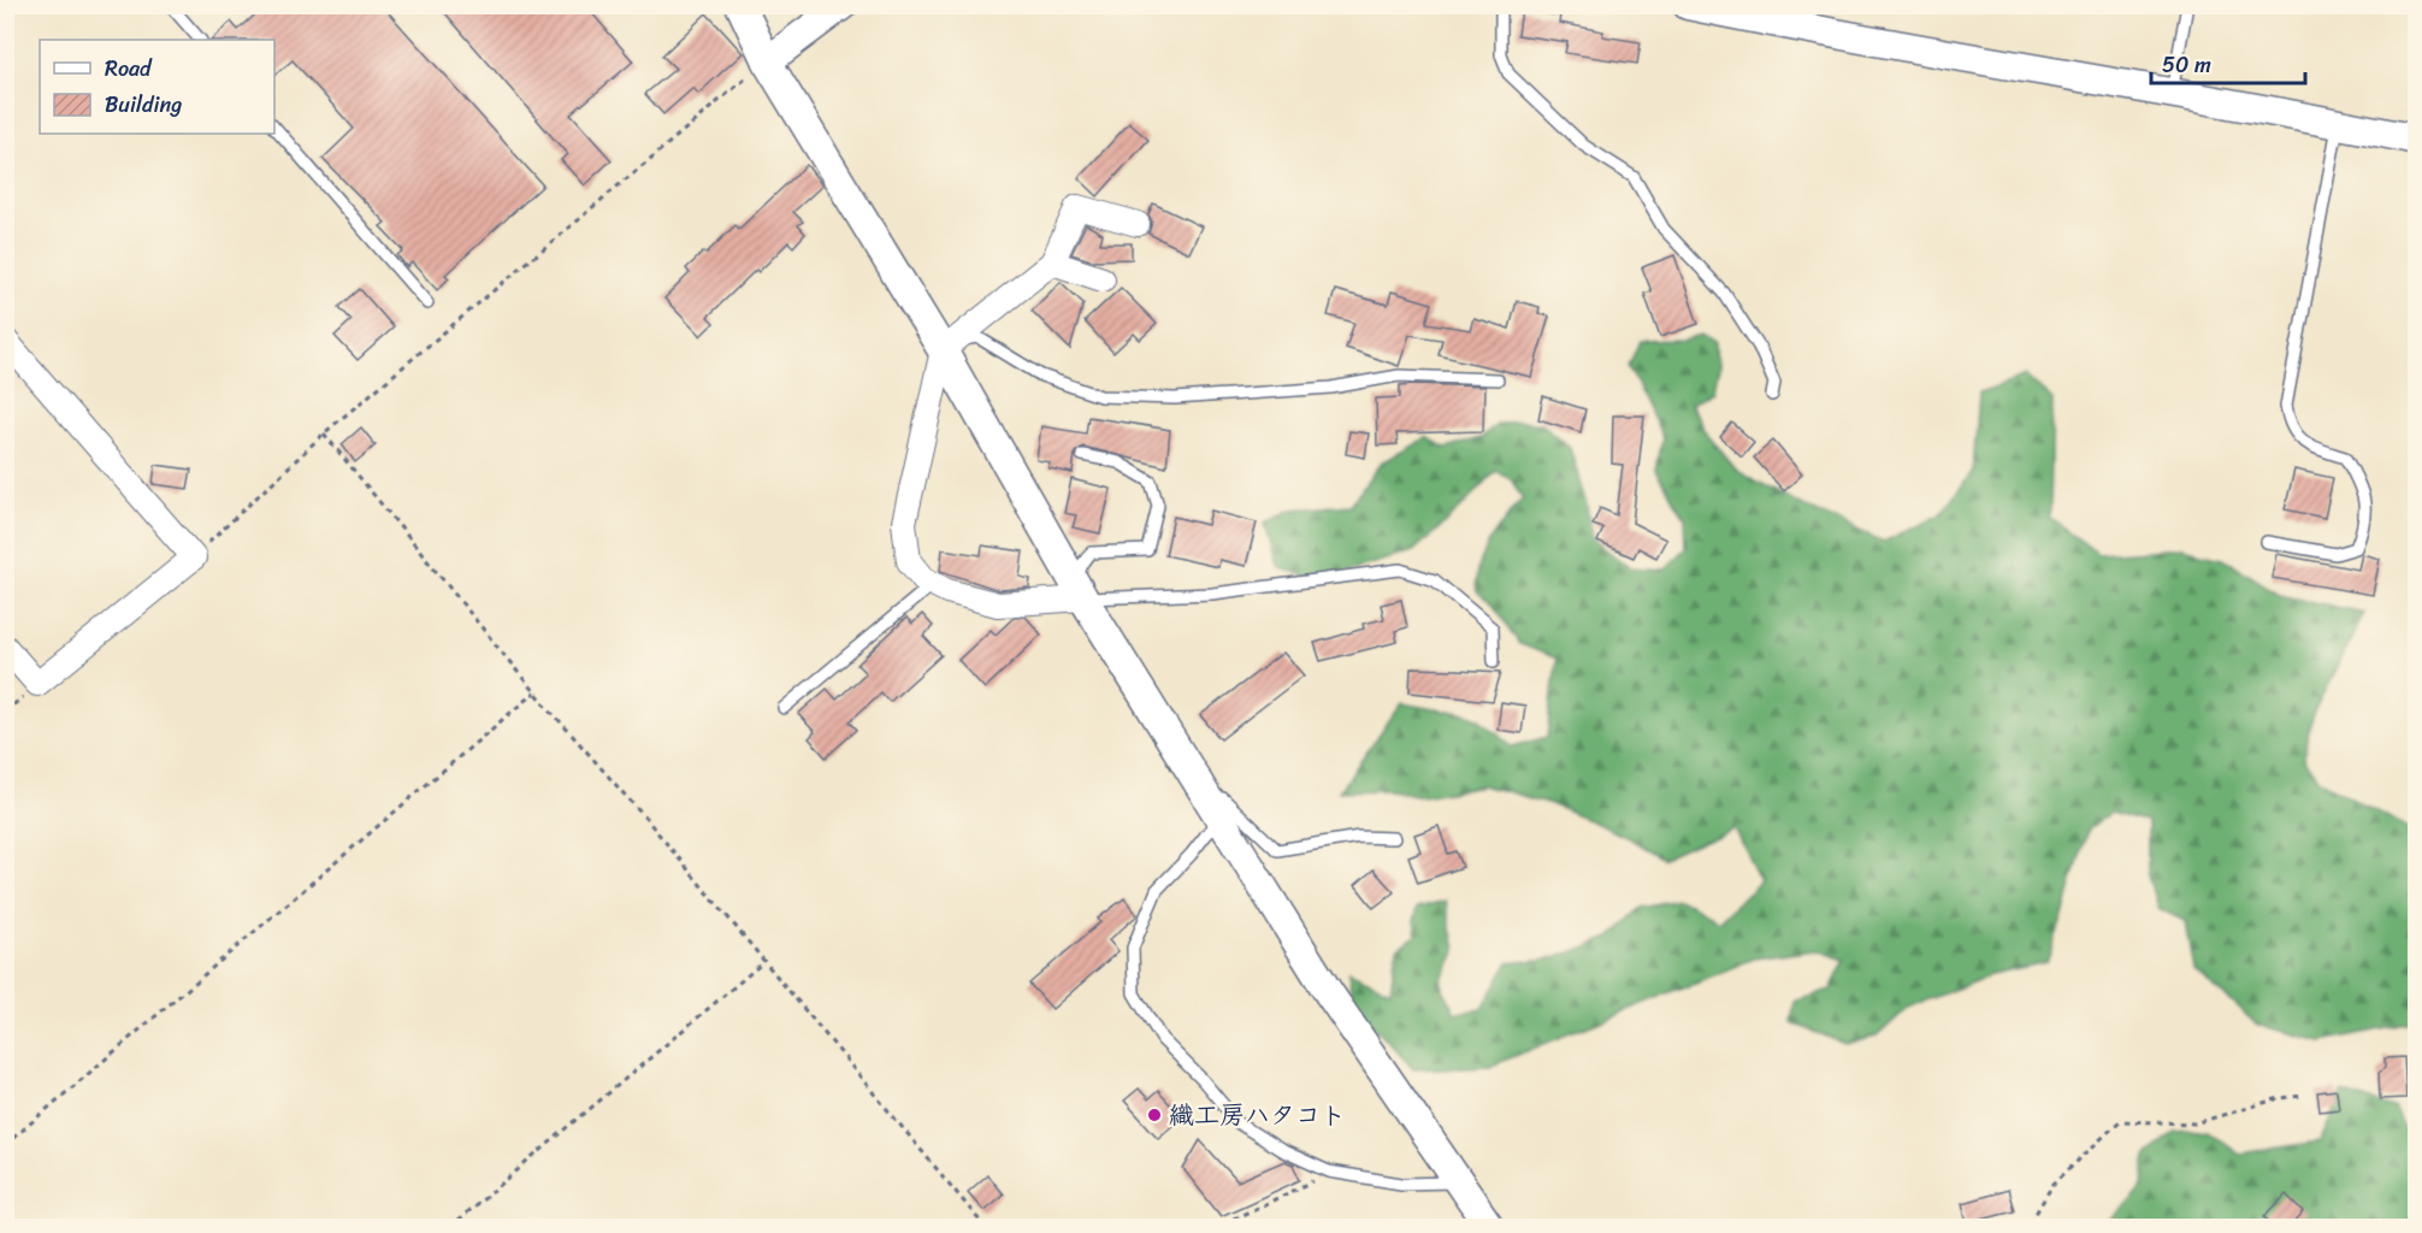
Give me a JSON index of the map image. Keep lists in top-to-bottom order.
{
  "places": ["織工房ハタコト"],
  "legend": ["Road", "Building"],
  "scale_bar": "50 m"
}
